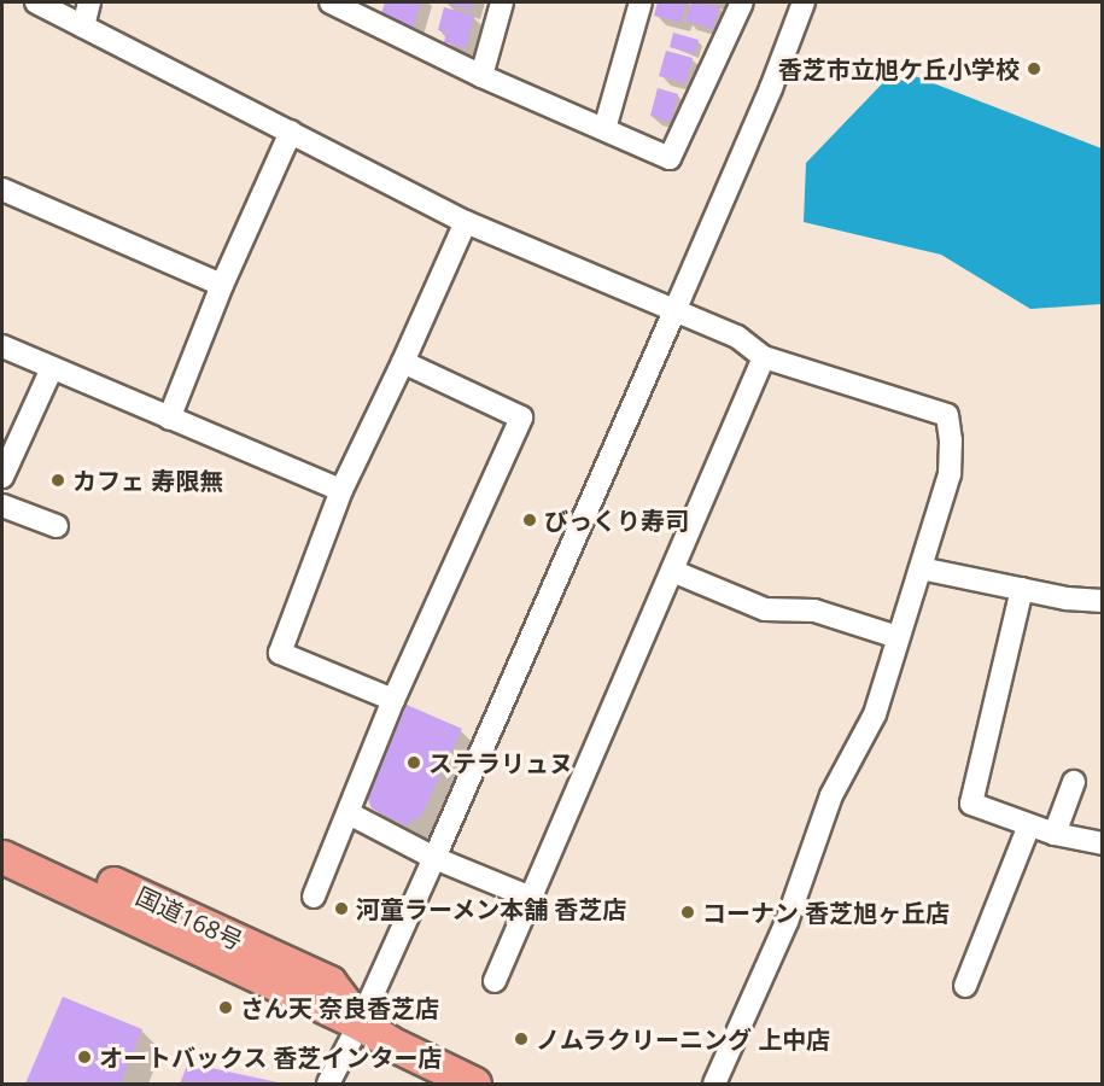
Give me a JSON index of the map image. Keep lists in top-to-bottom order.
{
  "streets": {
    "highway": ["国道168号"]
  },
  "places": [
    "香芝市立旭ケ丘小学校",
    "カフェ 寿限無",
    "びっくり寿司",
    "ステラリュヌ",
    "河童ラーメン本舗 香芝店",
    "コーナン 香芝旭ヶ丘店",
    "さん天 奈良香芝店",
    "ノムラクリーニング 上中店",
    "オートバックス 香芝インター店"
  ]
}
